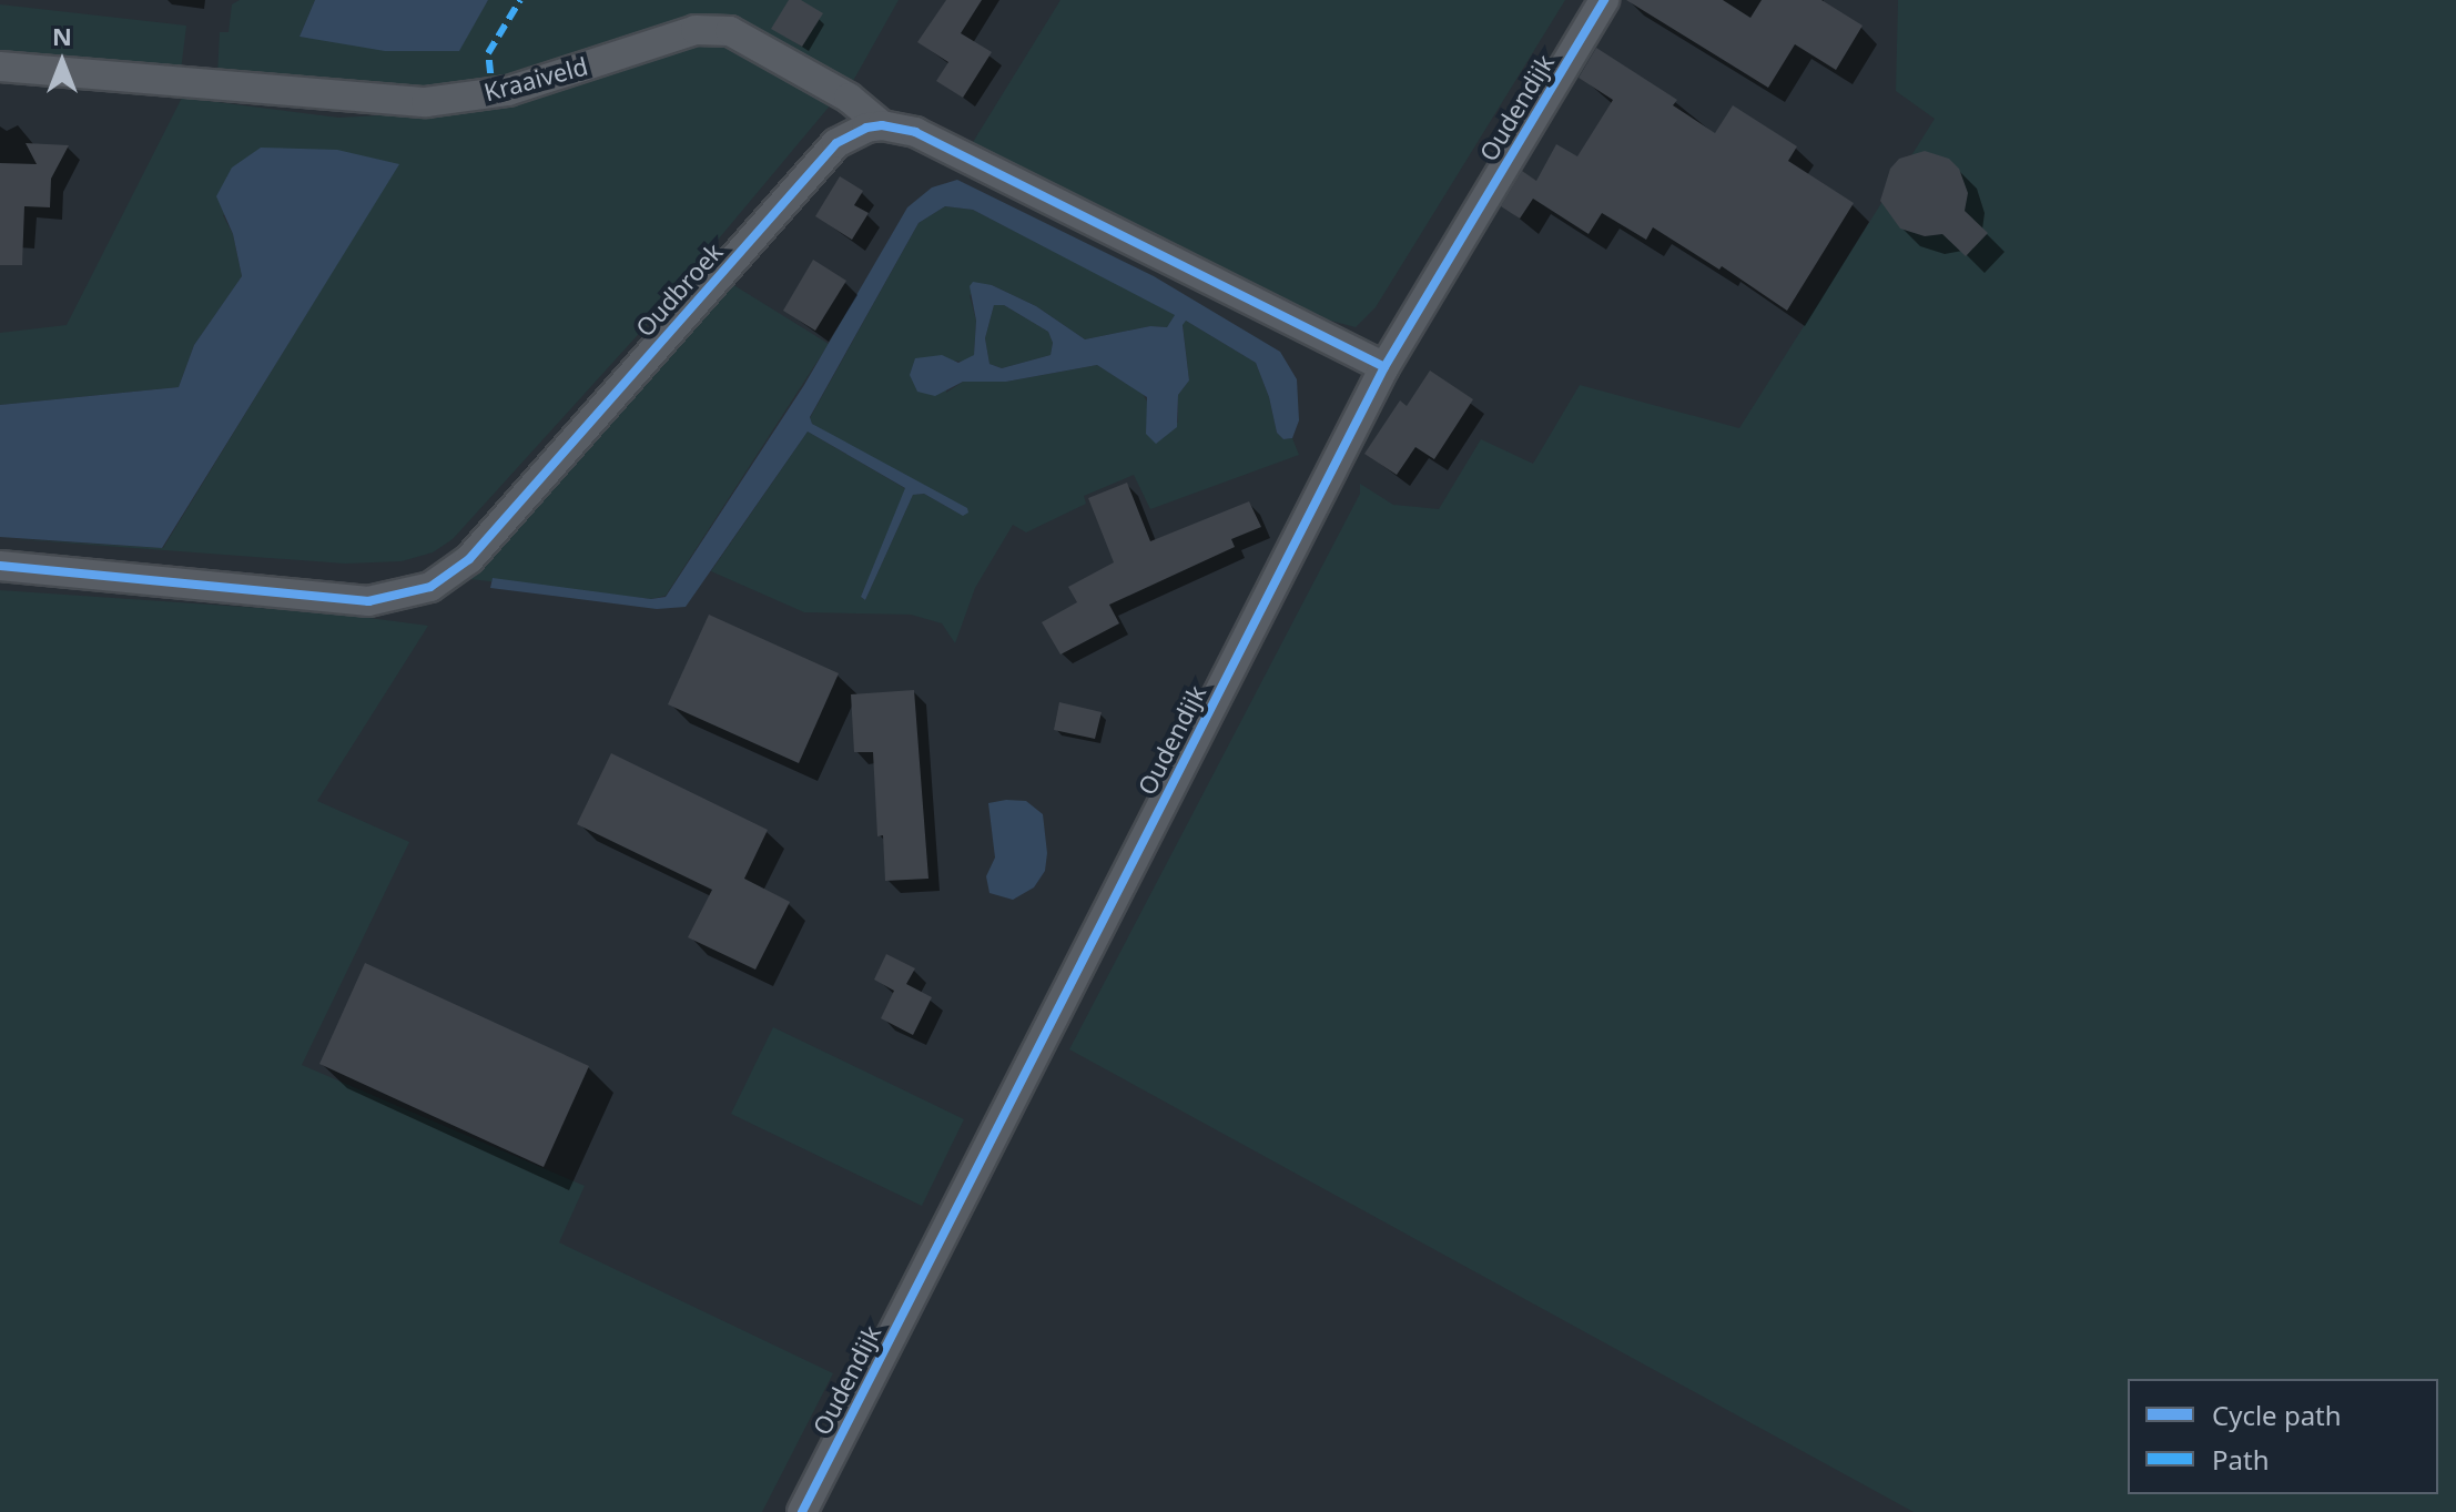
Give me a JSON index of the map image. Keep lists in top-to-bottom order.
{
  "streets": {
    "street": ["Kraaiveld", "Oudendijk", "Oudbroek"]
  },
  "crossings": [
    ["Kraaiveld", "Oudbroek"]
  ],
  "legend": ["Cycle path", "Path"],
  "north": "top"
}
